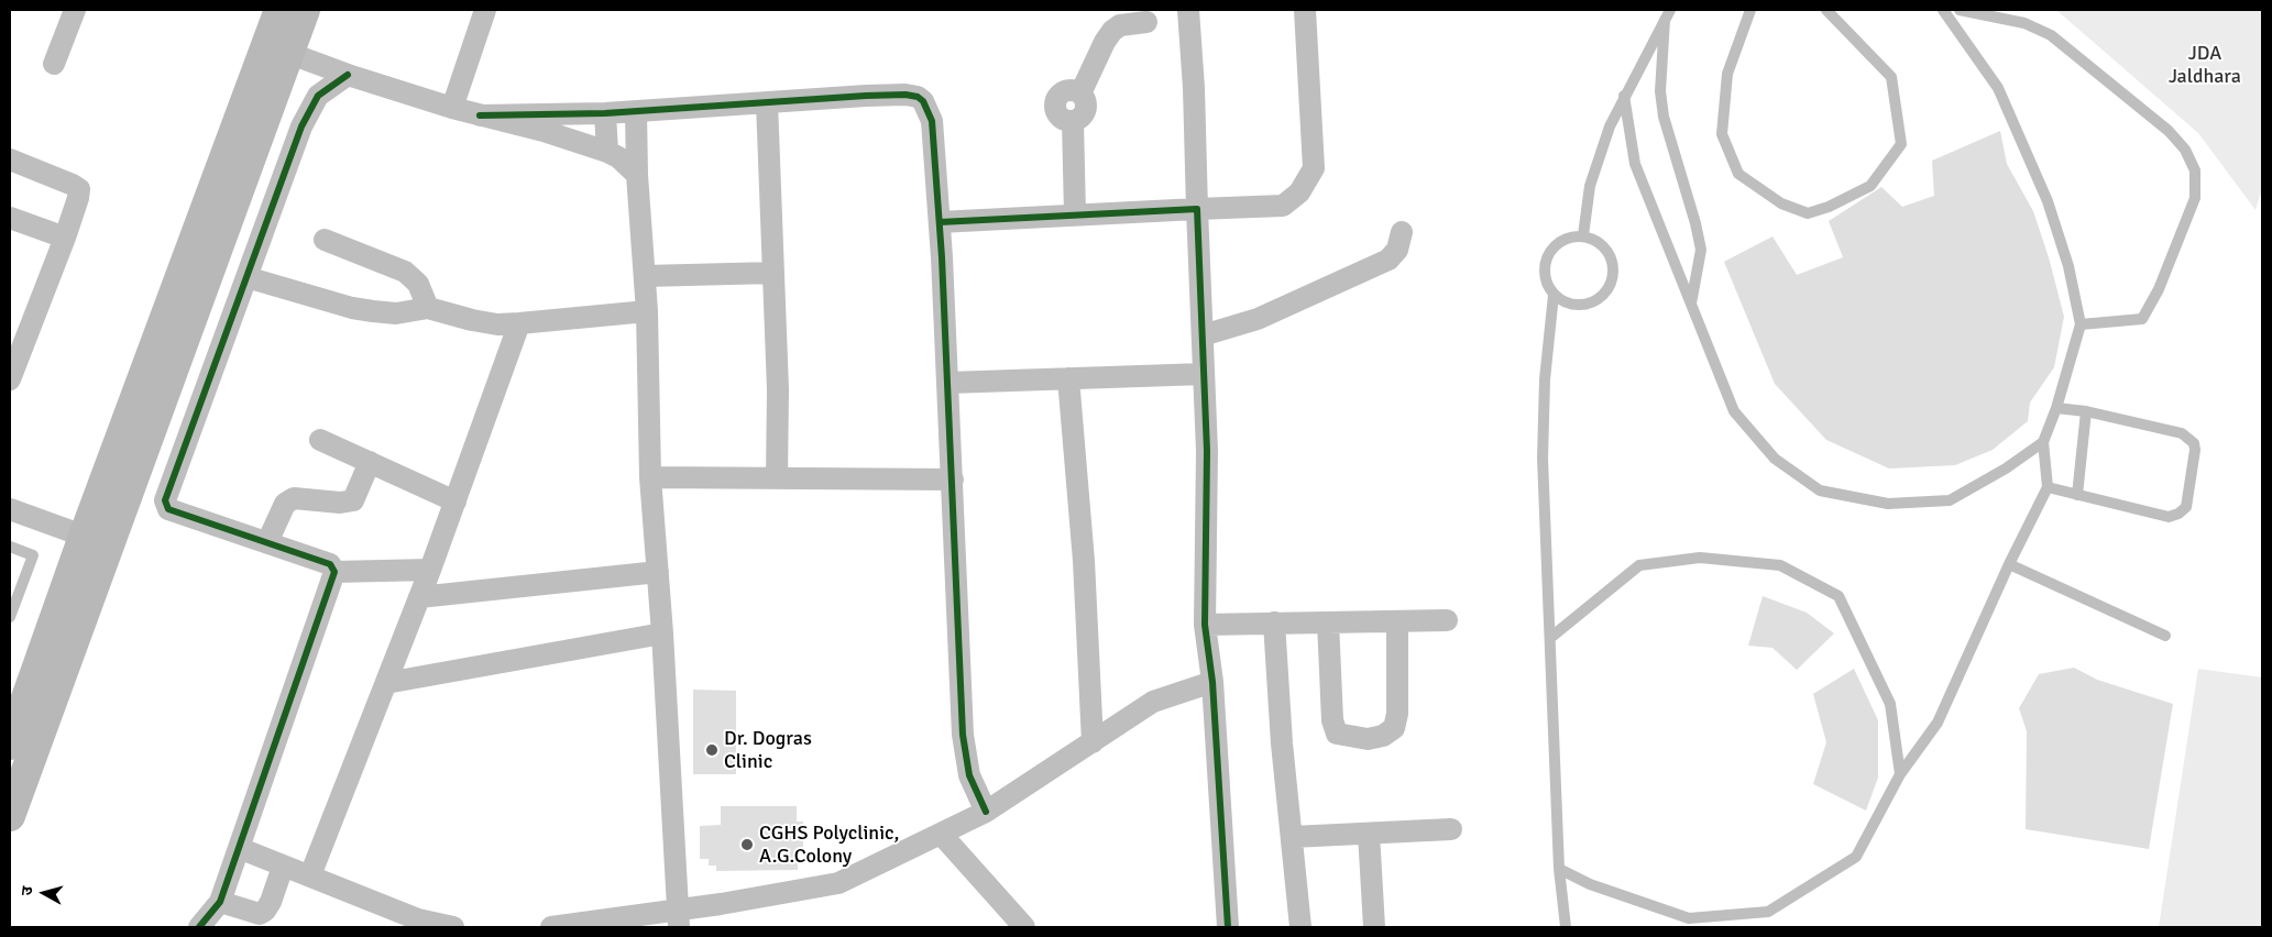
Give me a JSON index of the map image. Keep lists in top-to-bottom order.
{
  "parks": ["JDA Jaldhara"],
  "places": ["Dr. Dogras Clinic", "CGHS Polyclinic, A.G.Colony"],
  "north": "left"
}
